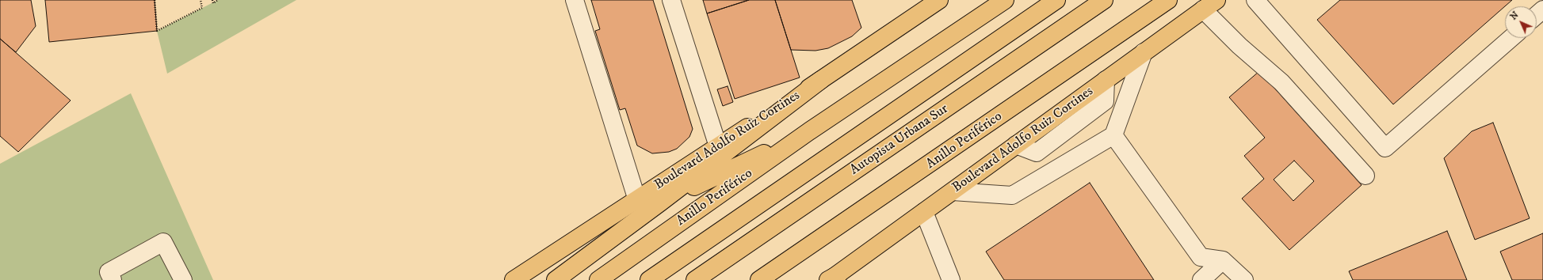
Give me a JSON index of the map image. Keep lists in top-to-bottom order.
{
  "streets": {
    "main road": ["Autopista Urbana Sur", "Boulevard Adolfo Ruiz Cortines", "Anillo Periférico"]
  },
  "north": "top left"
}
